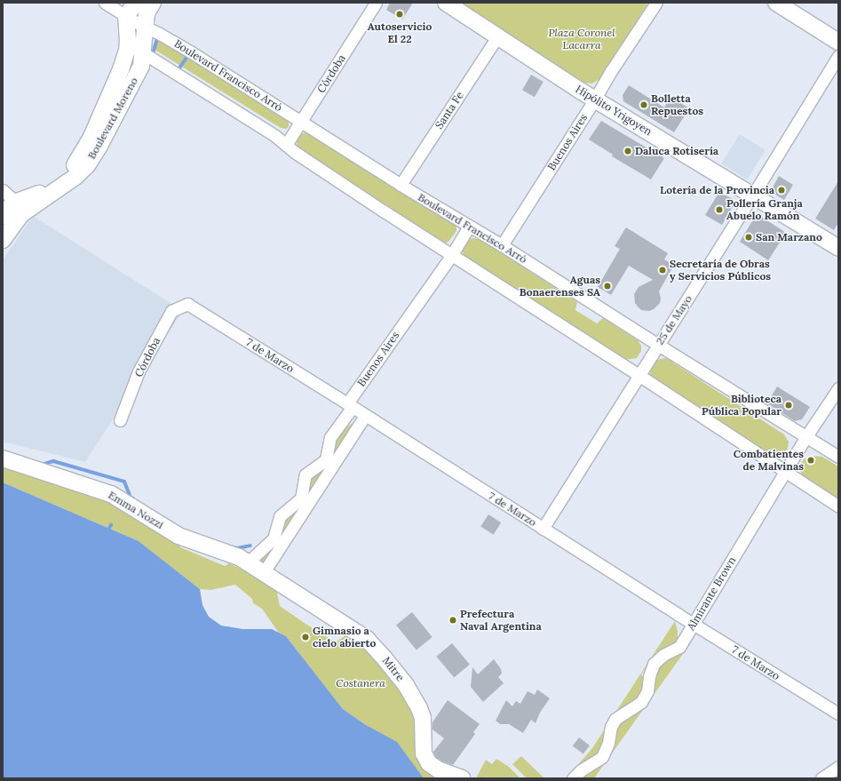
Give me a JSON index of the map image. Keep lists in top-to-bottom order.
{
  "streets": {
    "main road": [
      "Hipólito Yrigoyen",
      "Boulevard Moreno",
      "Emma Nozzi",
      "Mitre"
    ],
    "street": [
      "Córdoba",
      "Boulevard Francisco Arró",
      "Santa Fe",
      "Buenos Aires",
      "25 de Mayo",
      "7 de Marzo",
      "Almirante Brown"
    ]
  },
  "crossings": [
    ["Córdoba", "Boulevard Francisco Arró"],
    ["Córdoba", "7 de Marzo"],
    ["Boulevard Francisco Arró", "Santa Fe"],
    ["Boulevard Francisco Arró", "Boulevard Moreno"],
    ["Boulevard Francisco Arró", "Buenos Aires"],
    ["Boulevard Francisco Arró", "25 de Mayo"],
    ["Boulevard Francisco Arró", "Almirante Brown"],
    ["Santa Fe", "Hipólito Yrigoyen"],
    ["Hipólito Yrigoyen", "Buenos Aires"],
    ["Hipólito Yrigoyen", "25 de Mayo"],
    ["Buenos Aires", "7 de Marzo"],
    ["Buenos Aires", "Emma Nozzi"],
    ["25 de Mayo", "7 de Marzo"],
    ["7 de Marzo", "Almirante Brown"],
    ["Emma Nozzi", "Mitre"]
  ],
  "parks": ["Plaza Coronel Lacarra", "Costanera"],
  "places": [
    "Autoservicio El 22",
    "Bolletta Repuestos",
    "Daluca Rotisería",
    "Lotería de la Provincia",
    "Pollería Granja Abuelo Ramón",
    "San Marzano",
    "Secretaría de Obras y Servicios Públicos",
    "Aguas Bonaerenses SA",
    "Biblioteca Pública Popular",
    "Combatientes de Malvinas",
    "Prefectura Naval Argentina",
    "Gimnasio a cielo abierto"
  ]
}
